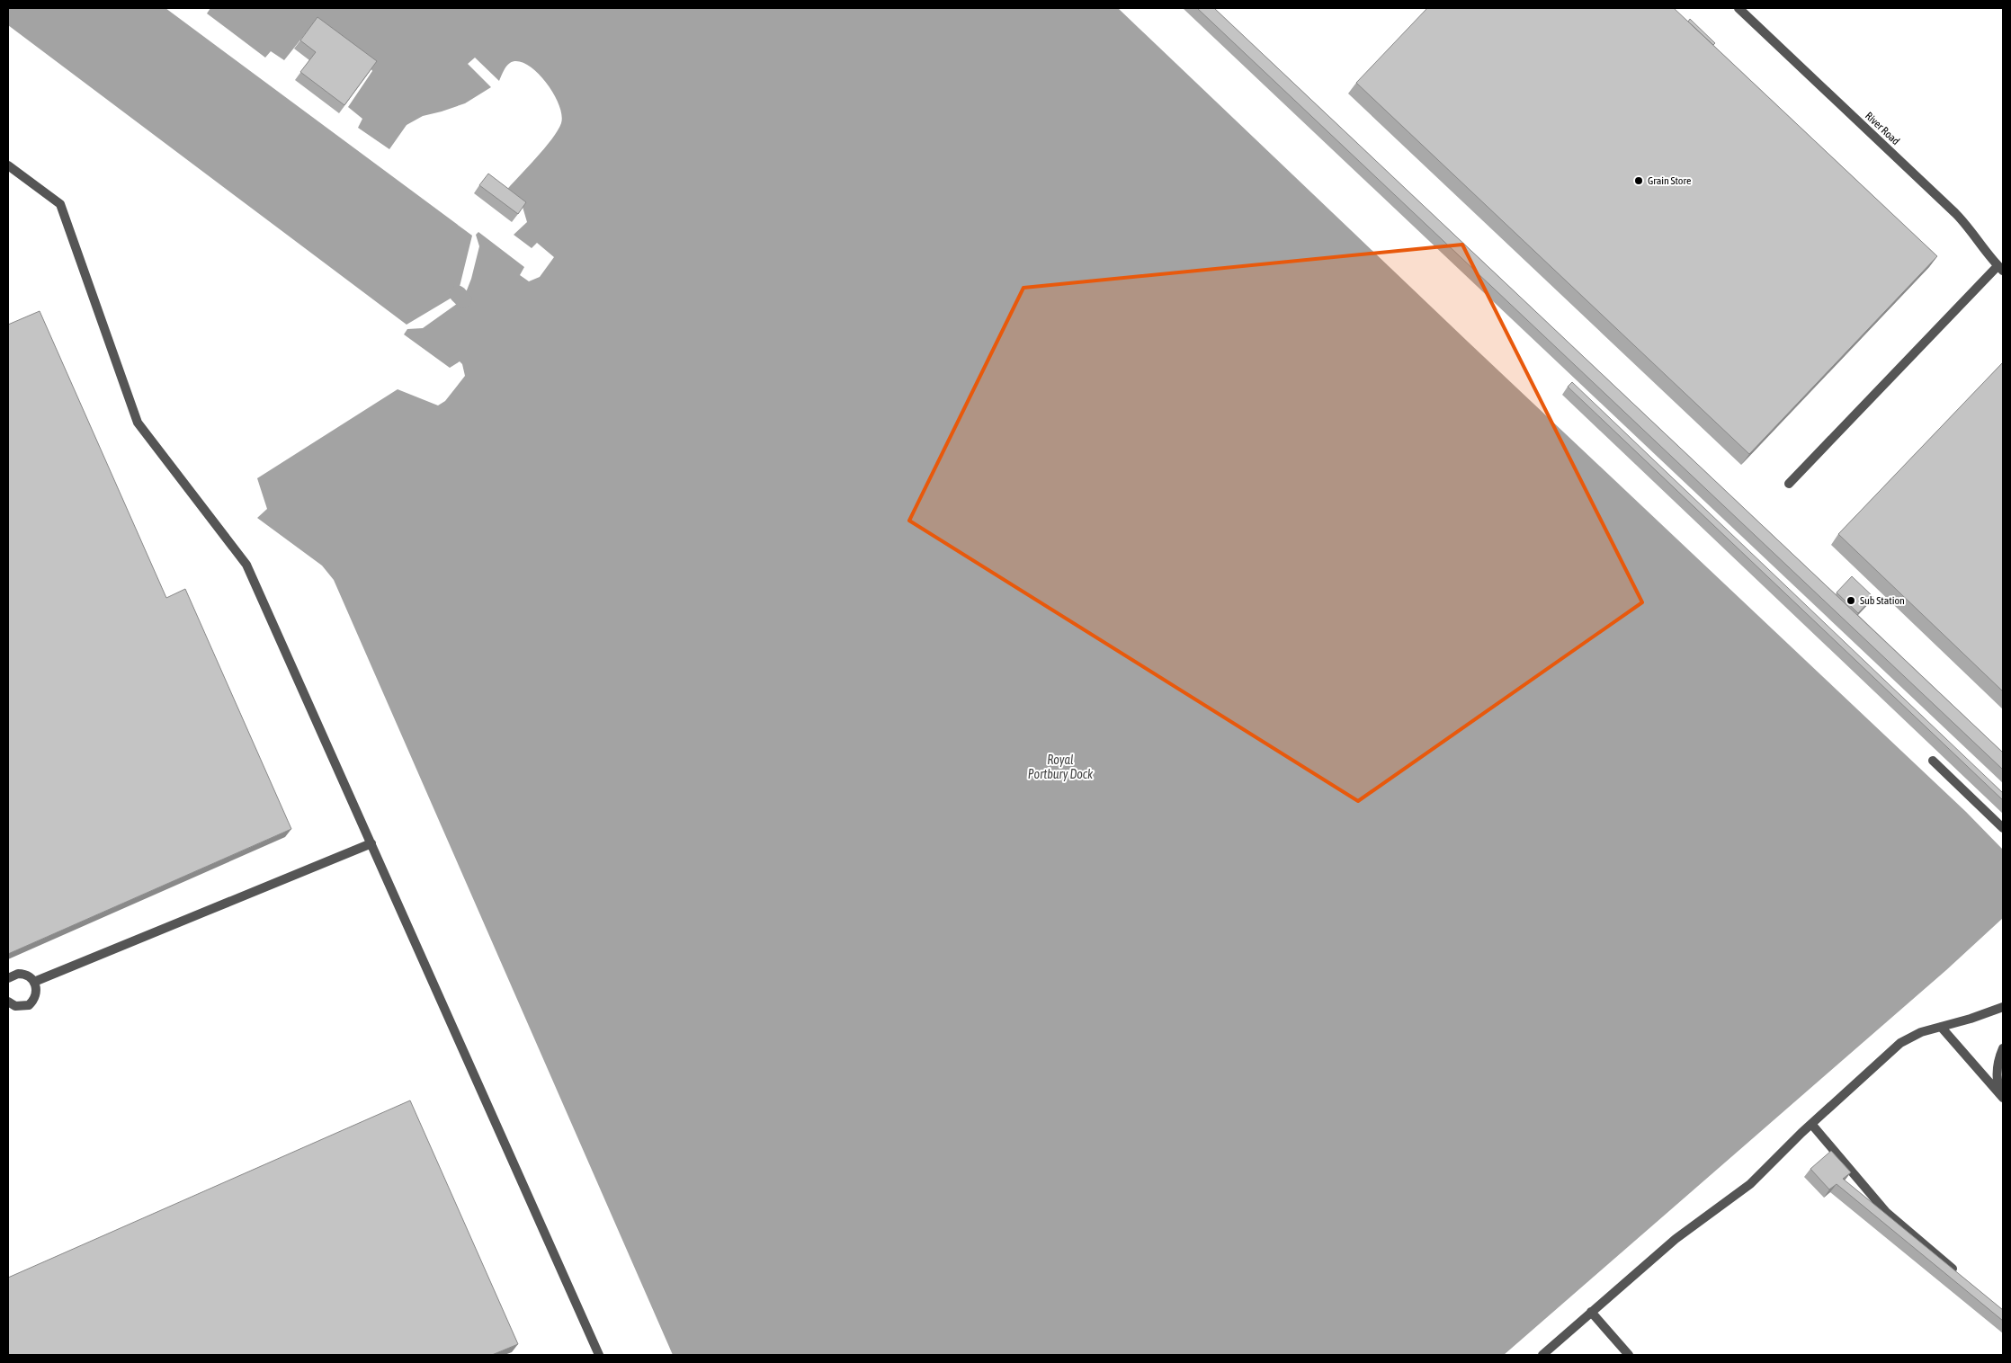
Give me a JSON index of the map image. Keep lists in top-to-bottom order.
{
  "streets": {
    "lane": ["River Road"]
  },
  "water": ["Royal Portbury Dock"],
  "places": ["Grain Store", "Sub Station"]
}
